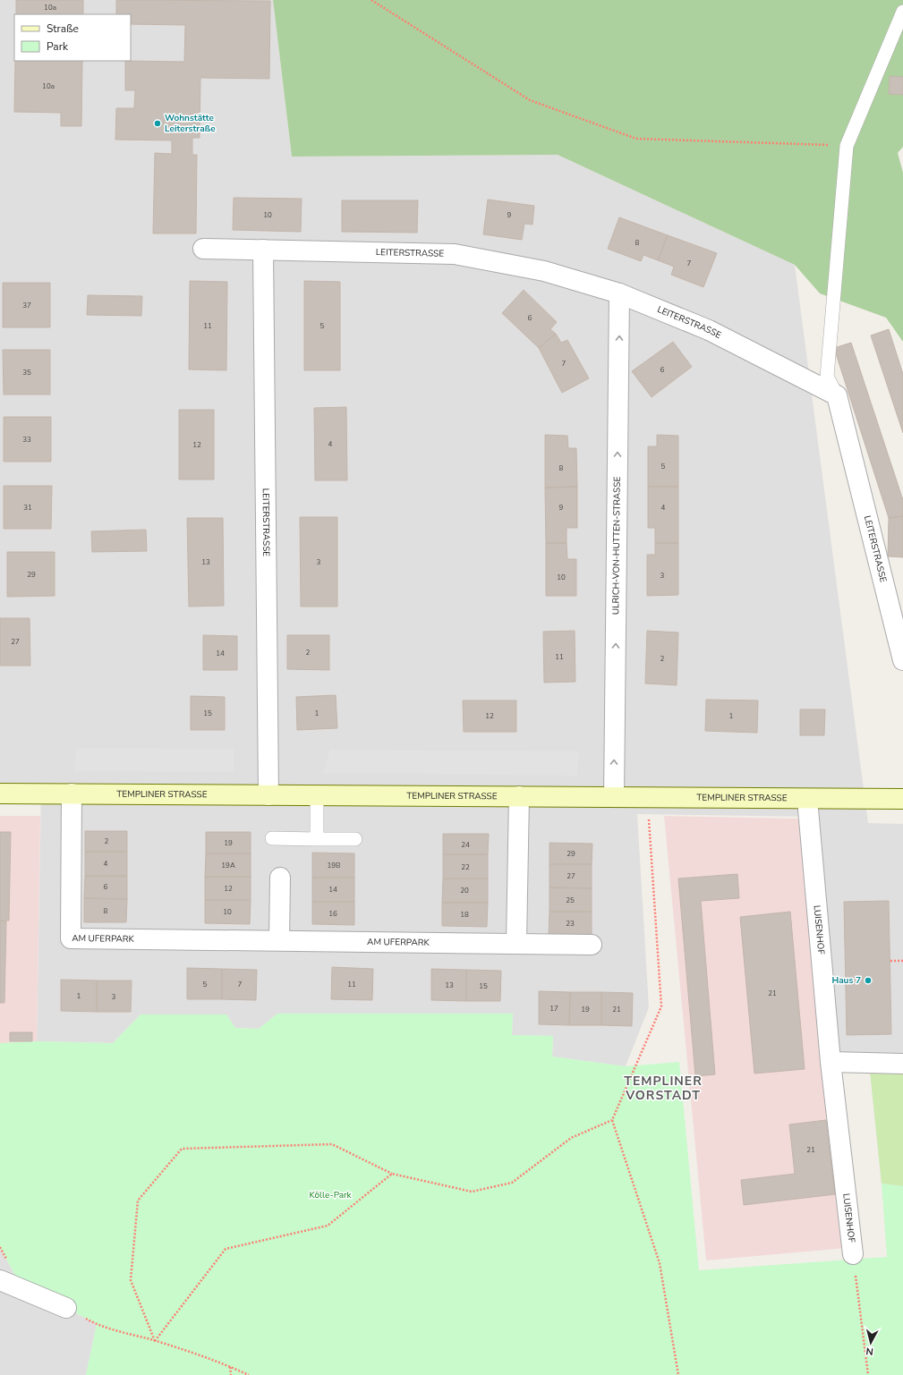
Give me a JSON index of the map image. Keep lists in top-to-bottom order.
{
  "streets": {
    "street": [
      "LEITERSTRASSE",
      "ULRICH-VON-HUTTEN-STRASSE",
      "TEMPLINER STRASSE",
      "LUISENHOF",
      "AM UFERPARK"
    ]
  },
  "crossings": [
    ["LEITERSTRASSE", "ULRICH-VON-HUTTEN-STRASSE"],
    ["LEITERSTRASSE", "TEMPLINER STRASSE"],
    ["ULRICH-VON-HUTTEN-STRASSE", "TEMPLINER STRASSE"],
    ["TEMPLINER STRASSE", "LUISENHOF"],
    ["TEMPLINER STRASSE", "AM UFERPARK"]
  ],
  "one_way": ["ULRICH-VON-HUTTEN-STRASSE"],
  "districts": ["TEMPLINER VORSTADT"],
  "parks": ["Kölle-Park"],
  "places": ["Wohnstätte Leiterstraße", "Haus 7"],
  "house_numbers": [
    "10a",
    "10a",
    "10",
    "9",
    "8",
    "7",
    "37",
    "6",
    "11",
    "5",
    "7",
    "6",
    "35",
    "33",
    "4",
    "12",
    "5",
    "8",
    "31",
    "9",
    "4",
    "13",
    "3",
    "29",
    "3",
    "10",
    "27",
    "2",
    "14",
    "11",
    "2",
    "15",
    "1",
    "12",
    "1",
    "2",
    "19",
    "24",
    "29",
    "4",
    "19A",
    "19B",
    "22",
    "27",
    "6",
    "12",
    "14",
    "20",
    "25",
    "8",
    "10",
    "16",
    "18",
    "23",
    "5",
    "7",
    "11",
    "13",
    "15",
    "21",
    "1",
    "3",
    "17",
    "19",
    "21",
    "21"
  ],
  "legend": ["Straße", "Park"],
  "north": "bottom"
}
